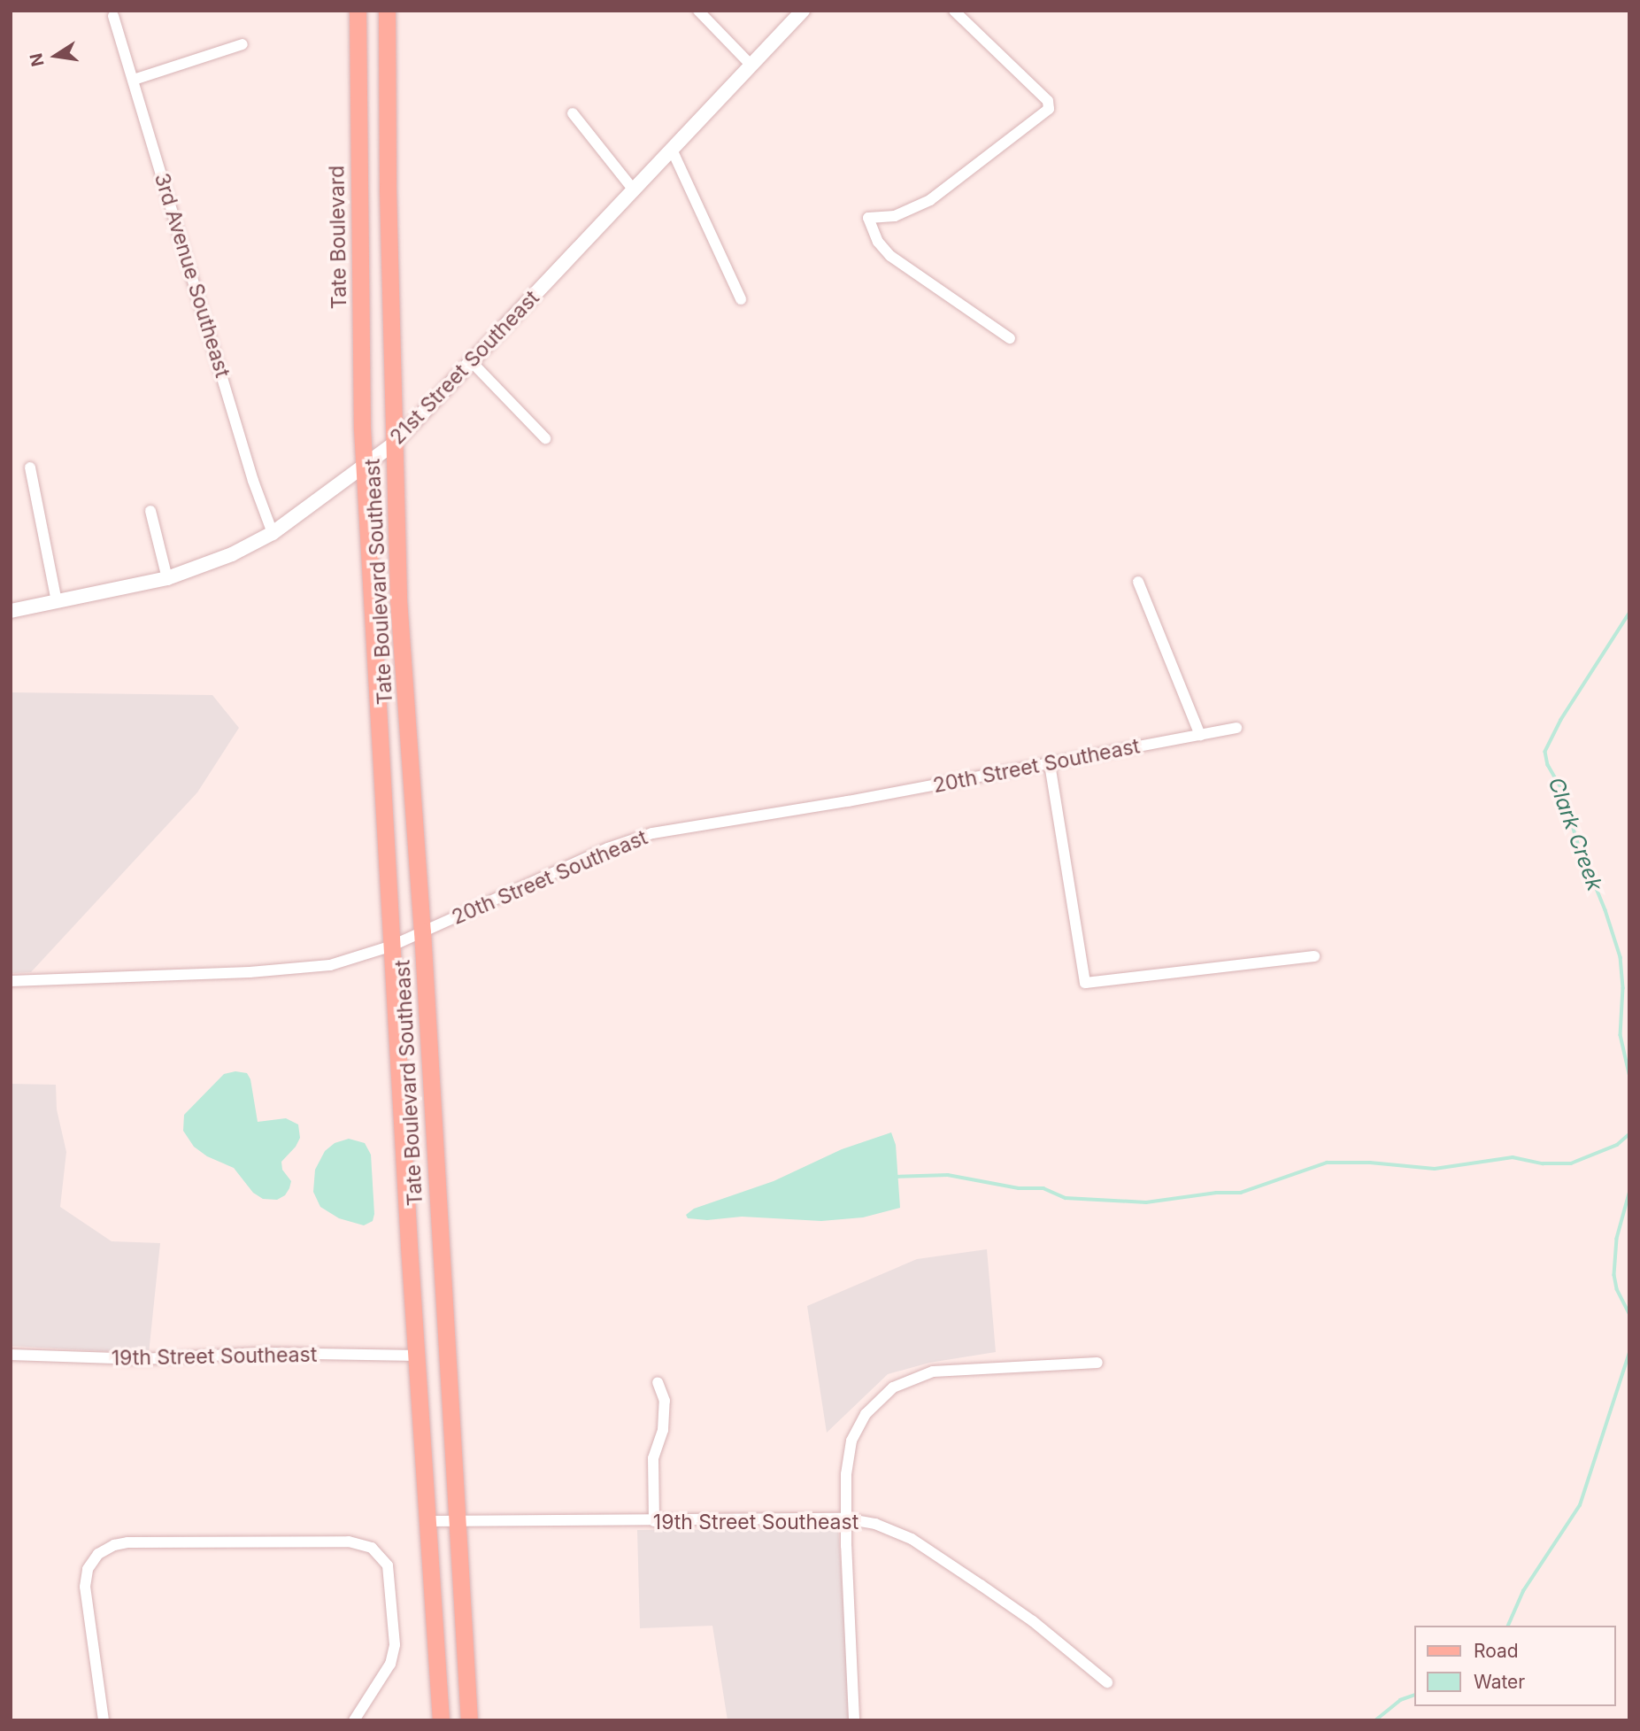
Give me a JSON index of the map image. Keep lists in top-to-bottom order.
{
  "streets": {
    "main road": ["Tate Boulevard", "Tate Boulevard Southeast"],
    "street": [
      "3rd Avenue Southeast",
      "21st Street Southeast",
      "20th Street Southeast",
      "19th Street Southeast"
    ]
  },
  "crossings": [
    ["Tate Boulevard", "21st Street Southeast"],
    ["Tate Boulevard", "Tate Boulevard Southeast"],
    ["3rd Avenue Southeast", "21st Street Southeast"],
    ["21st Street Southeast", "Tate Boulevard Southeast"],
    ["Tate Boulevard Southeast", "20th Street Southeast"],
    ["Tate Boulevard Southeast", "19th Street Southeast"]
  ],
  "water": ["Clark Creek"],
  "legend": ["Road", "Water"],
  "north": "left"
}
